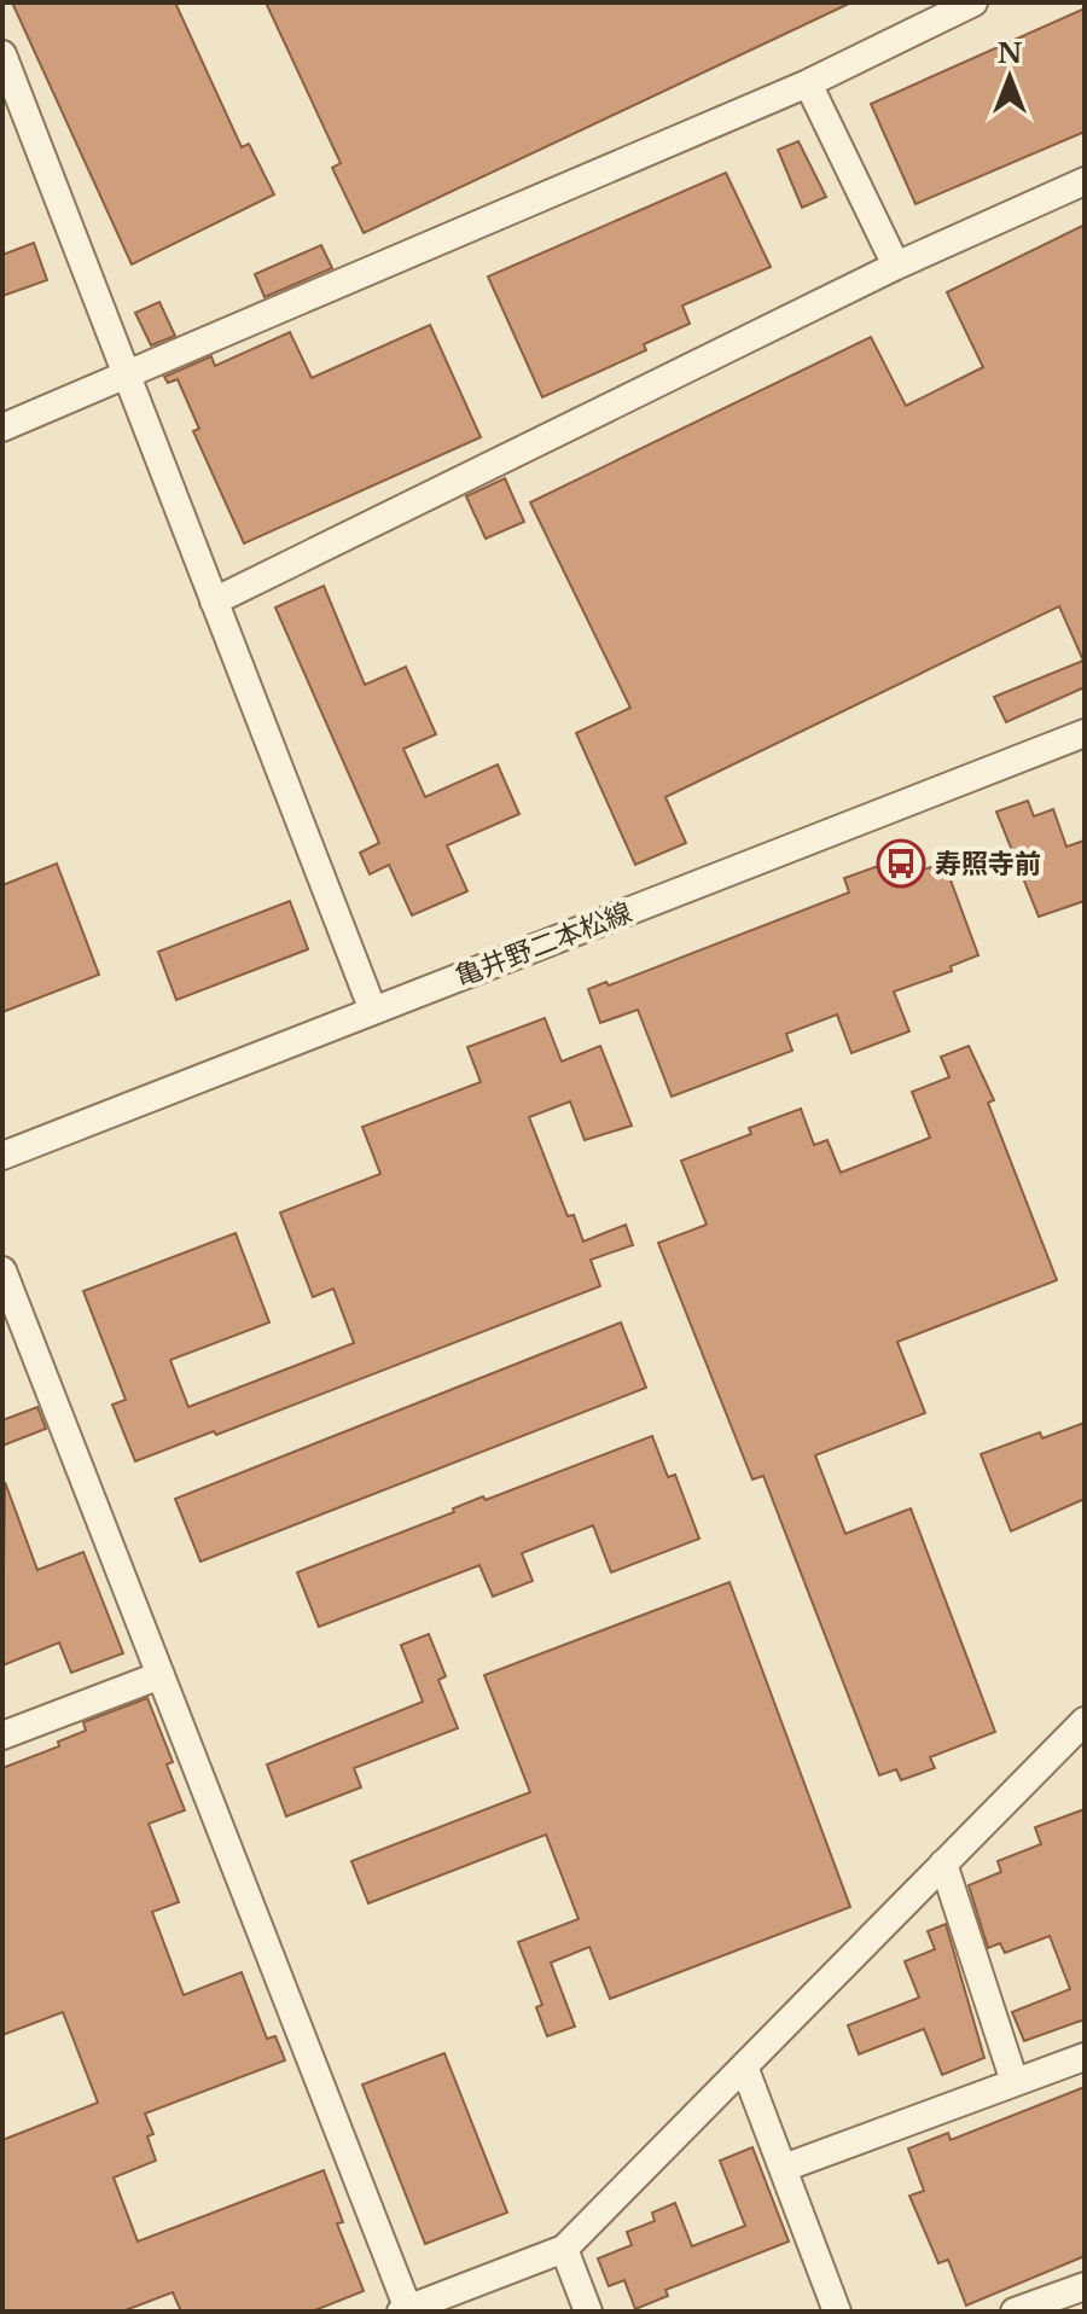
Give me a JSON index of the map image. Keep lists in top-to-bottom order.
{
  "streets": {
    "street": ["亀井野二本松線"]
  },
  "places": {
    "bus stop": ["寿照寺前"]
  },
  "north": "top"
}
